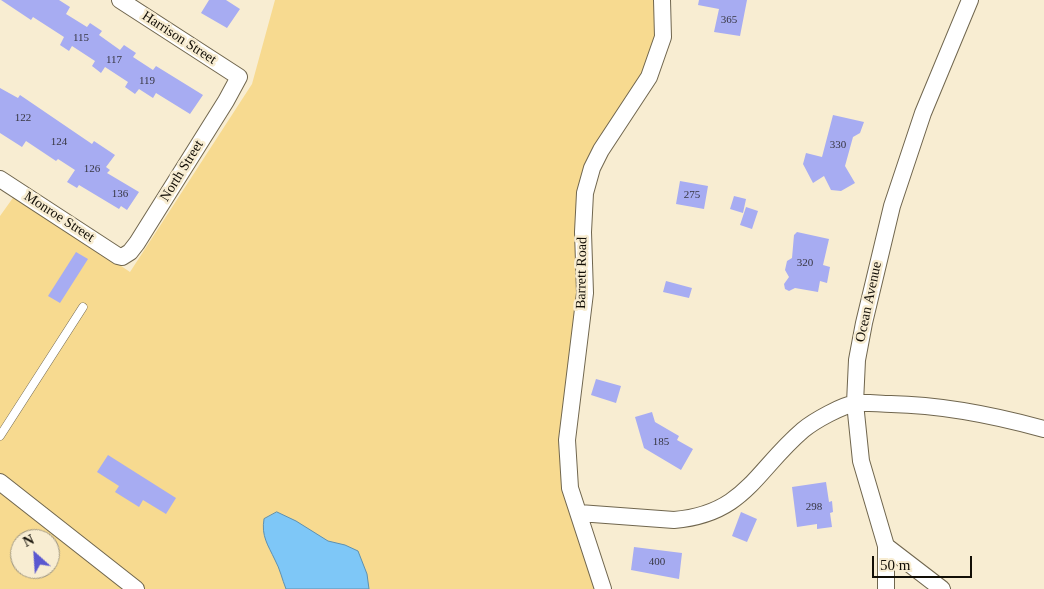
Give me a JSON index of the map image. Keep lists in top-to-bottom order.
{
  "streets": {
    "street": [
      "Harrison Street",
      "North Street",
      "Monroe Street",
      "Barrett Road",
      "Ocean Avenue"
    ]
  },
  "crossings": [
    ["Harrison Street", "North Street"],
    ["North Street", "Monroe Street"]
  ],
  "house_numbers": [
    "365",
    "115",
    "117",
    "119",
    "122",
    "124",
    "330",
    "126",
    "136",
    "275",
    "320",
    "185",
    "298",
    "400"
  ],
  "scale_bar": "50 m",
  "north": "top left"
}
